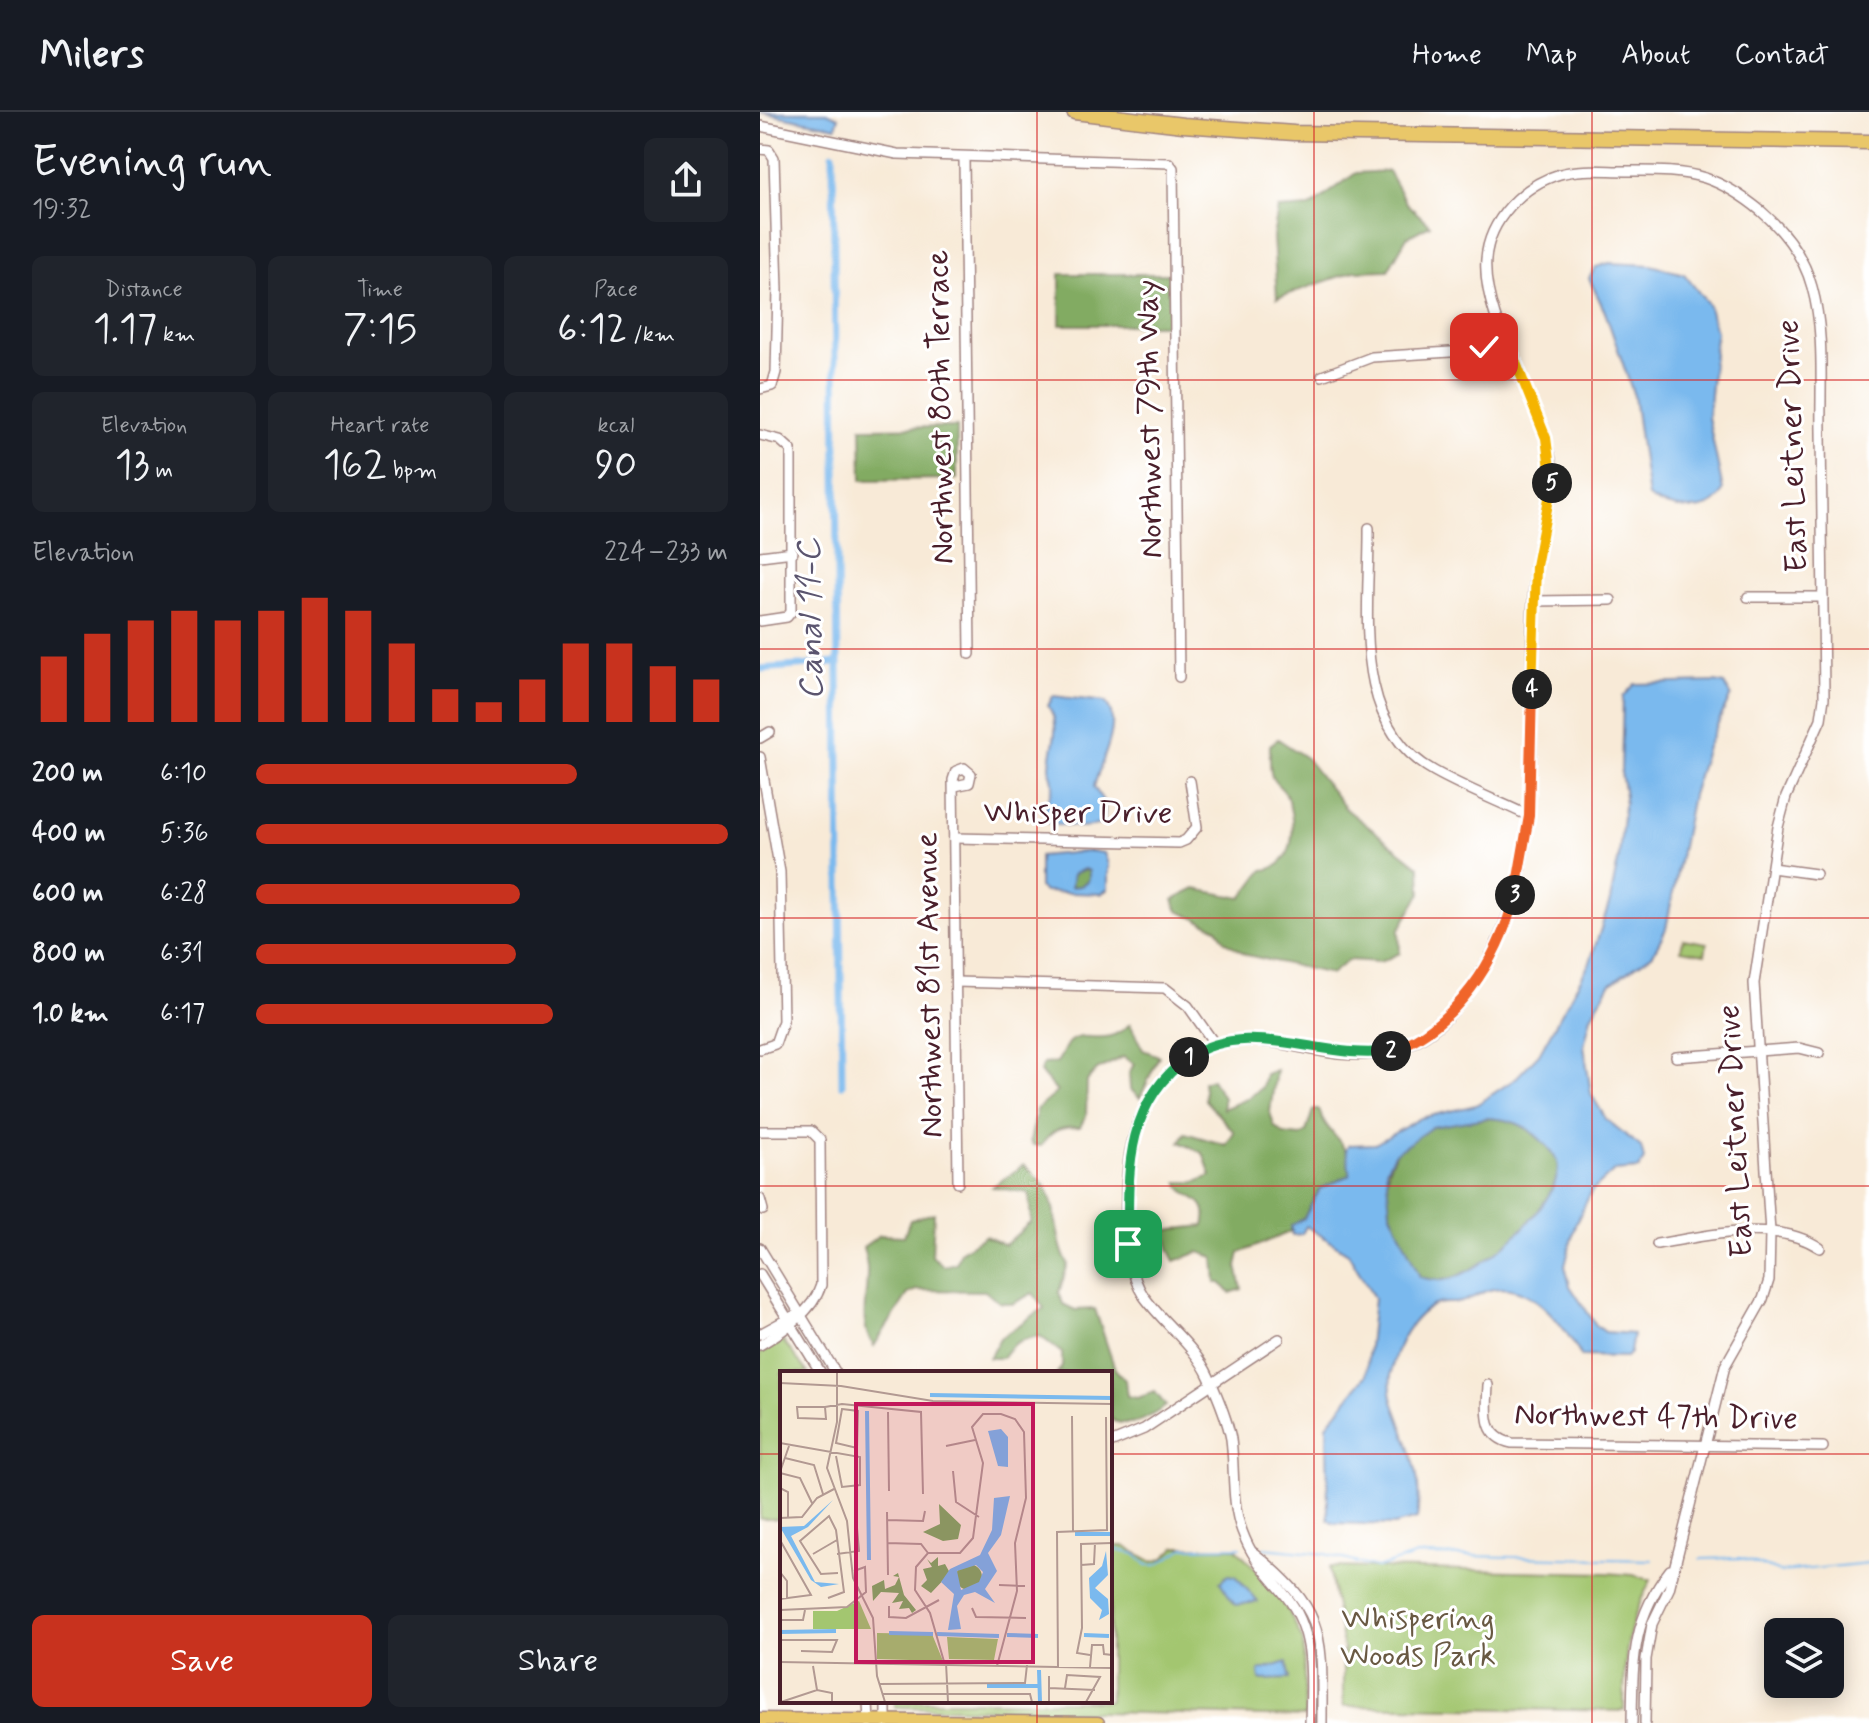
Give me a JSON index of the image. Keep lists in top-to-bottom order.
{
  "streets": {
    "street": [
      "Northwest 80th Terrace",
      "Northwest 79th Way",
      "East Leitner Drive",
      "Whisper Drive",
      "Northwest 81st Avenue",
      "Northwest 47th Drive"
    ]
  },
  "crossings": [
    ["Northwest 80th Terrace", "Northwest 79th Way"],
    ["East Leitner Drive", "Northwest 47th Drive"],
    ["Whisper Drive", "Northwest 81st Avenue"]
  ],
  "water": ["Canal 11-C"],
  "parks": ["Whispering Woods Park"],
  "page": {
    "header": "Milers",
    "nav": [
      "Home",
      "Map",
      "About",
      "Contact"
    ],
    "heading": ["Evening run", "19:32"],
    "stats": [
      ["Distance", "1.17 km"],
      ["Time", "7:15"],
      ["Pace", "6:12 /km"],
      ["Elevation", "13 m"],
      ["Heart rate", "162 bpm"],
      ["kcal", "90"]
    ],
    "pins": [
      "5",
      "4",
      "3",
      "2",
      "1"
    ],
    "chart": ["Elevation", "224–233 m"],
    "list": [
      {
        "name": "200 m",
        "note": "6:10"
      },
      {
        "name": "400 m",
        "note": "5:36"
      },
      {
        "name": "600 m",
        "note": "6:28"
      },
      {
        "name": "800 m",
        "note": "6:31"
      },
      {
        "name": "1.0 km",
        "note": "6:17"
      }
    ],
    "buttons": ["Save", "Share"]
  }
}
